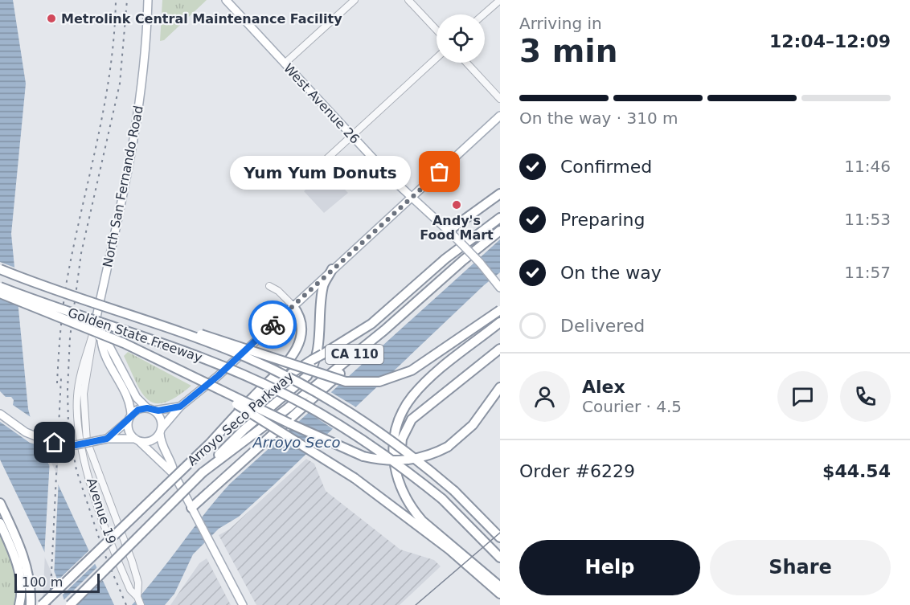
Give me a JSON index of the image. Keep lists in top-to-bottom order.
{
  "streets": {
    "highway": ["Golden State Freeway", "CA 110", "Arroyo Seco Parkway"],
    "main road": ["West Avenue 26", "North San Fernando Road"],
    "street": ["Avenue 19"]
  },
  "crossings": [
    ["North San Fernando Road", "Avenue 19"]
  ],
  "water": ["Arroyo Seco"],
  "places": ["Metrolink Central Maintenance Facility", "Yum Yum Donuts", "Andy's Food Mart"],
  "scale_bar": "100 m",
  "page": {
    "heading": ["3 min", "Arriving in", "12:04–12:09"],
    "panel": [
      "Alex",
      "Courier · 4.5",
      "Order #6229",
      "$44.54"
    ],
    "bar": "On the way · 310 m",
    "list": [
      ["Confirmed", "11:46"],
      ["Preparing", "11:53"],
      ["On the way", "11:57"],
      "Delivered"
    ],
    "bubble": "Yum Yum Donuts",
    "buttons": ["Help", "Share"],
    "scale": "100 m"
  }
}
